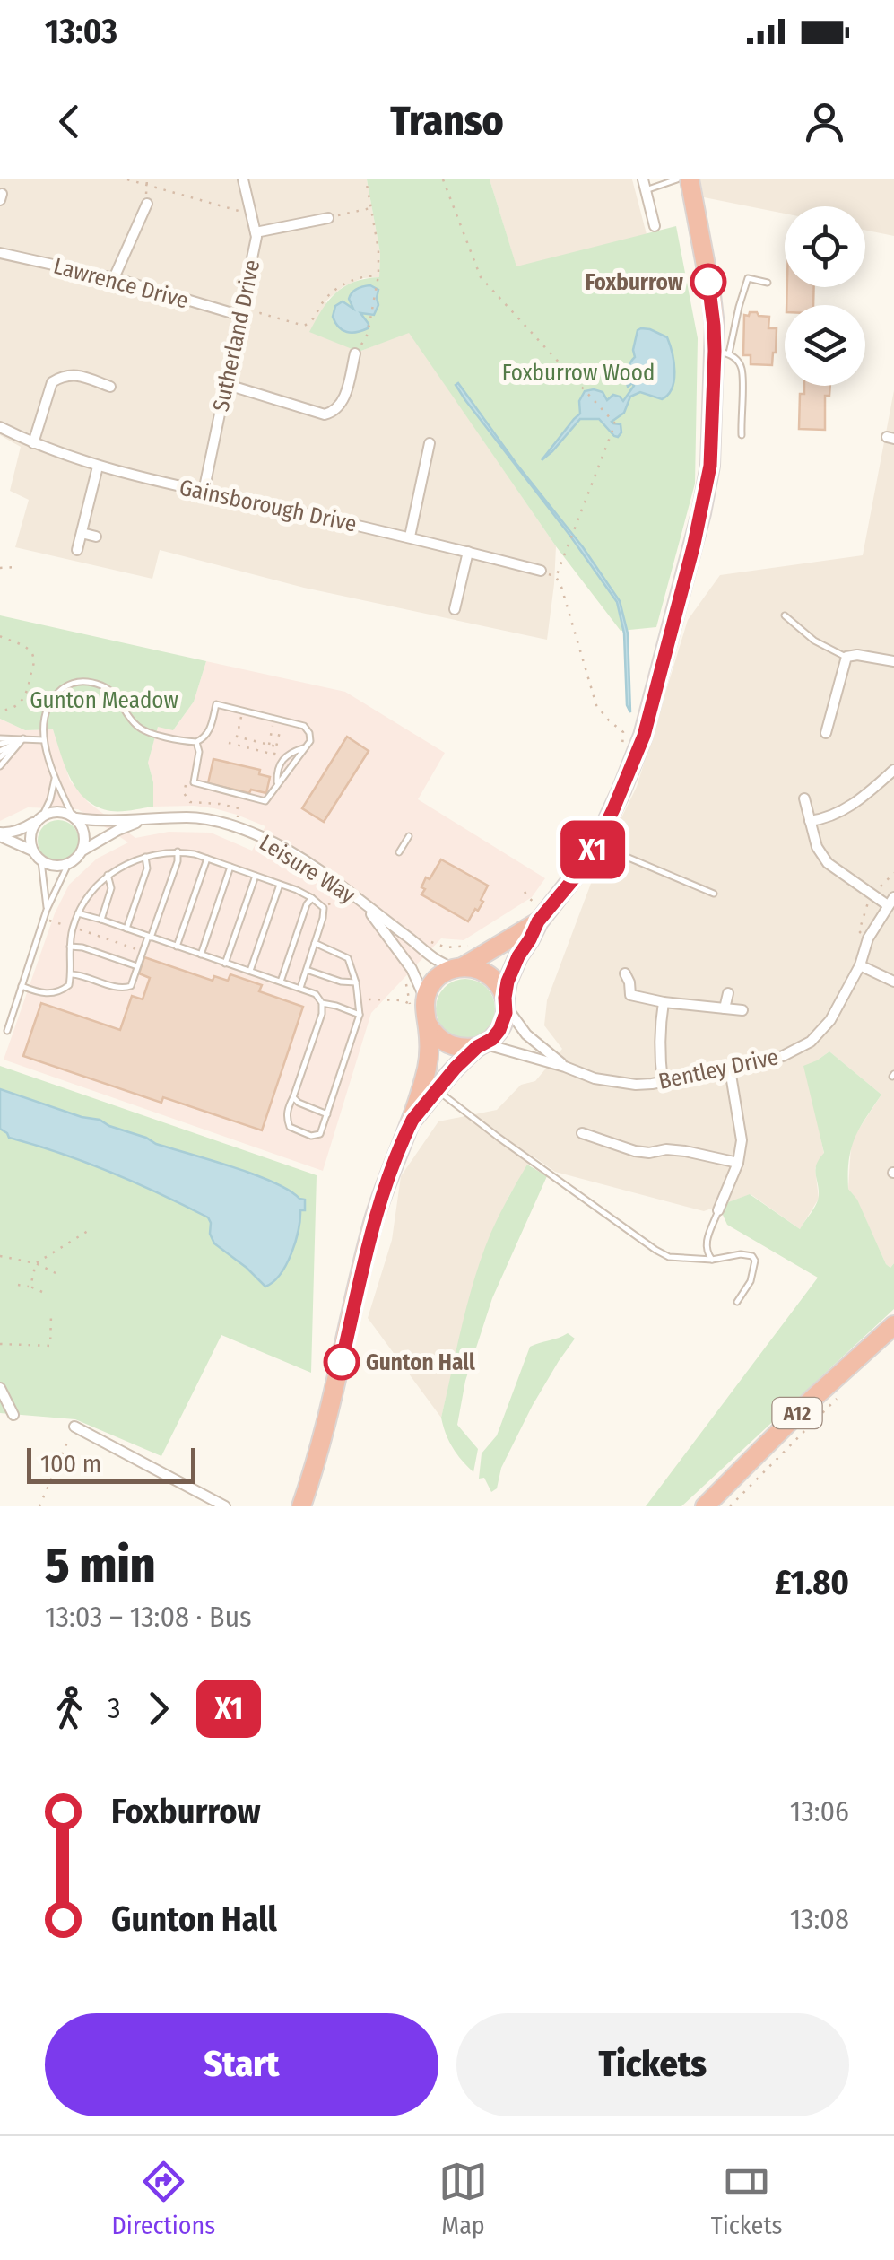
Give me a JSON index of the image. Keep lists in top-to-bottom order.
{
  "streets": {
    "highway": ["A12"],
    "street": [
      "Lawrence Drive",
      "Sutherland Drive",
      "Gainsborough Drive",
      "Leisure Way",
      "Bentley Drive"
    ]
  },
  "crossings": [
    ["Lawrence Drive", "Sutherland Drive"],
    ["Sutherland Drive", "Gainsborough Drive"],
    ["Leisure Way", "Bentley Drive"]
  ],
  "parks": ["Foxburrow Wood", "Gunton Meadow"],
  "places": ["Foxburrow", "Gunton Hall"],
  "lines": ["bus line X1"],
  "scale_bar": "100 m",
  "page": {
    "status": "13:03",
    "header": "Transo",
    "on_map": "X1",
    "scale": "100 m",
    "heading": ["5 min", "13:03 – 13:08 · Bus", "£1.80"],
    "legs": ["3", "X1"],
    "list": [
      {
        "name": "Foxburrow",
        "value": "13:06"
      },
      {
        "name": "Gunton Hall",
        "value": "13:08"
      }
    ],
    "buttons": ["Start", "Tickets"],
    "tabs": ["Directions", "Map", "Tickets"]
  }
}
